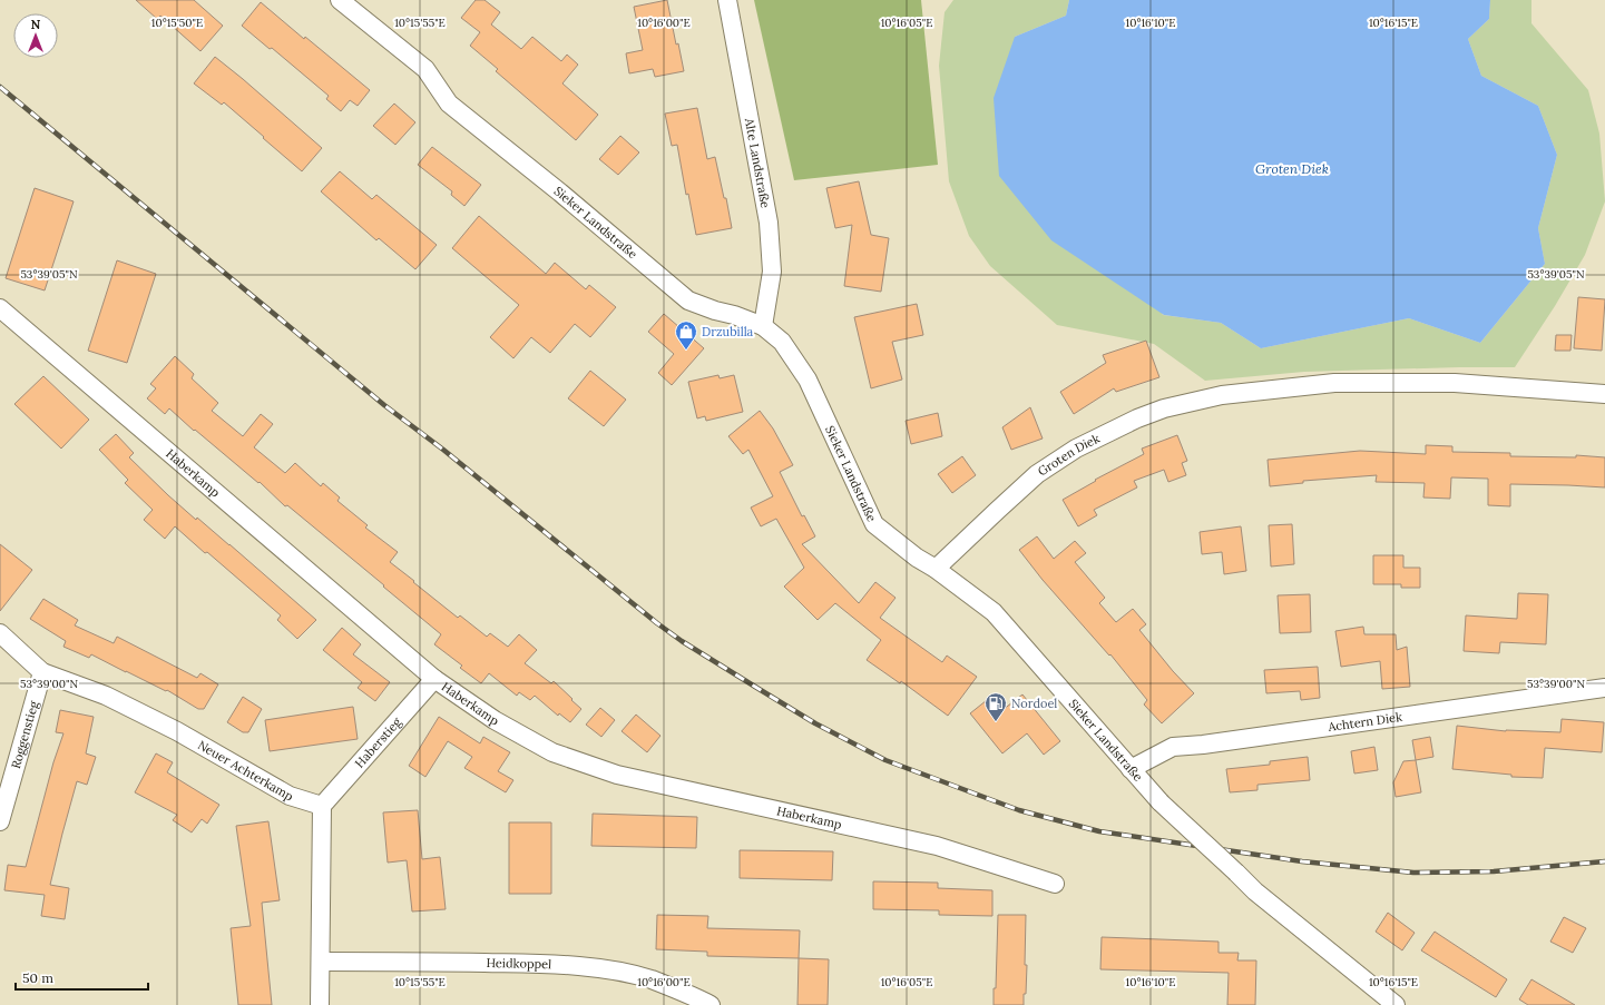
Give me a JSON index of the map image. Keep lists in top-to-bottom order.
{
  "streets": {
    "street": [
      "Alte Landstraße",
      "Sieker Landstraße",
      "Groten Diek",
      "Haberkamp",
      "Achtern Diek",
      "Roggenstieg",
      "Haberstieg",
      "Neuer Achterkamp",
      "Heidkoppel"
    ]
  },
  "crossings": [
    ["Alte Landstraße", "Sieker Landstraße"],
    ["Sieker Landstraße", "Groten Diek"],
    ["Sieker Landstraße", "Achtern Diek"],
    ["Haberkamp", "Haberstieg"],
    ["Roggenstieg", "Neuer Achterkamp"],
    ["Haberstieg", "Neuer Achterkamp"]
  ],
  "water": ["Groten Diek"],
  "places": {
    "shop": ["Drzubilla"],
    "fuel station": ["Nordoel"]
  },
  "scale_bar": "50 m",
  "north": "top",
  "coordinates": [
    "10°15'50\"E",
    "10°15'55\"E",
    "10°16'00\"E",
    "10°16'05\"E",
    "10°16'10\"E",
    "10°16'15\"E",
    "53°39'05\"N",
    "53°39'00\"N"
  ]
}
